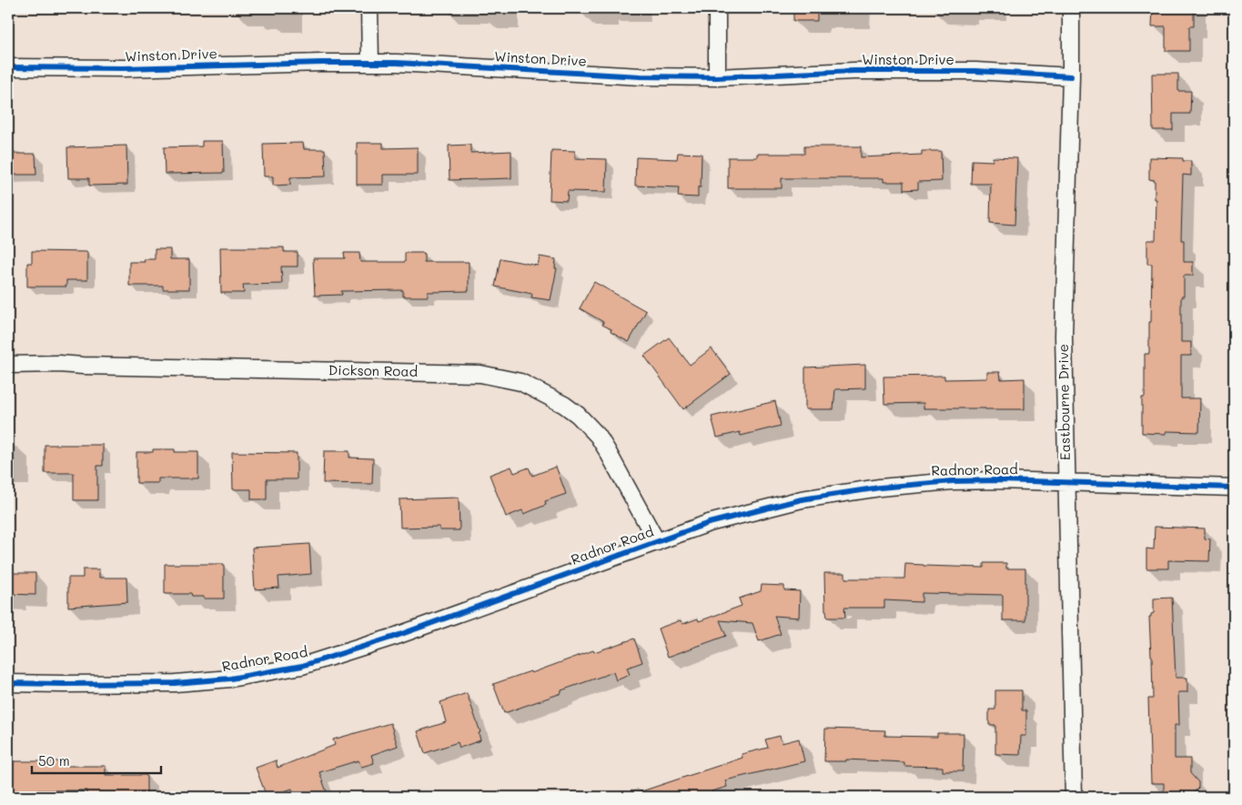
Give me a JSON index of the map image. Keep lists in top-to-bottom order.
{
  "streets": {
    "street": [
      "Winston Drive",
      "Dickson Road",
      "Eastbourne Drive",
      "Radnor Road"
    ]
  },
  "crossings": [
    ["Winston Drive", "Eastbourne Drive"],
    ["Dickson Road", "Radnor Road"],
    ["Eastbourne Drive", "Radnor Road"]
  ],
  "scale_bar": "50 m"
}
